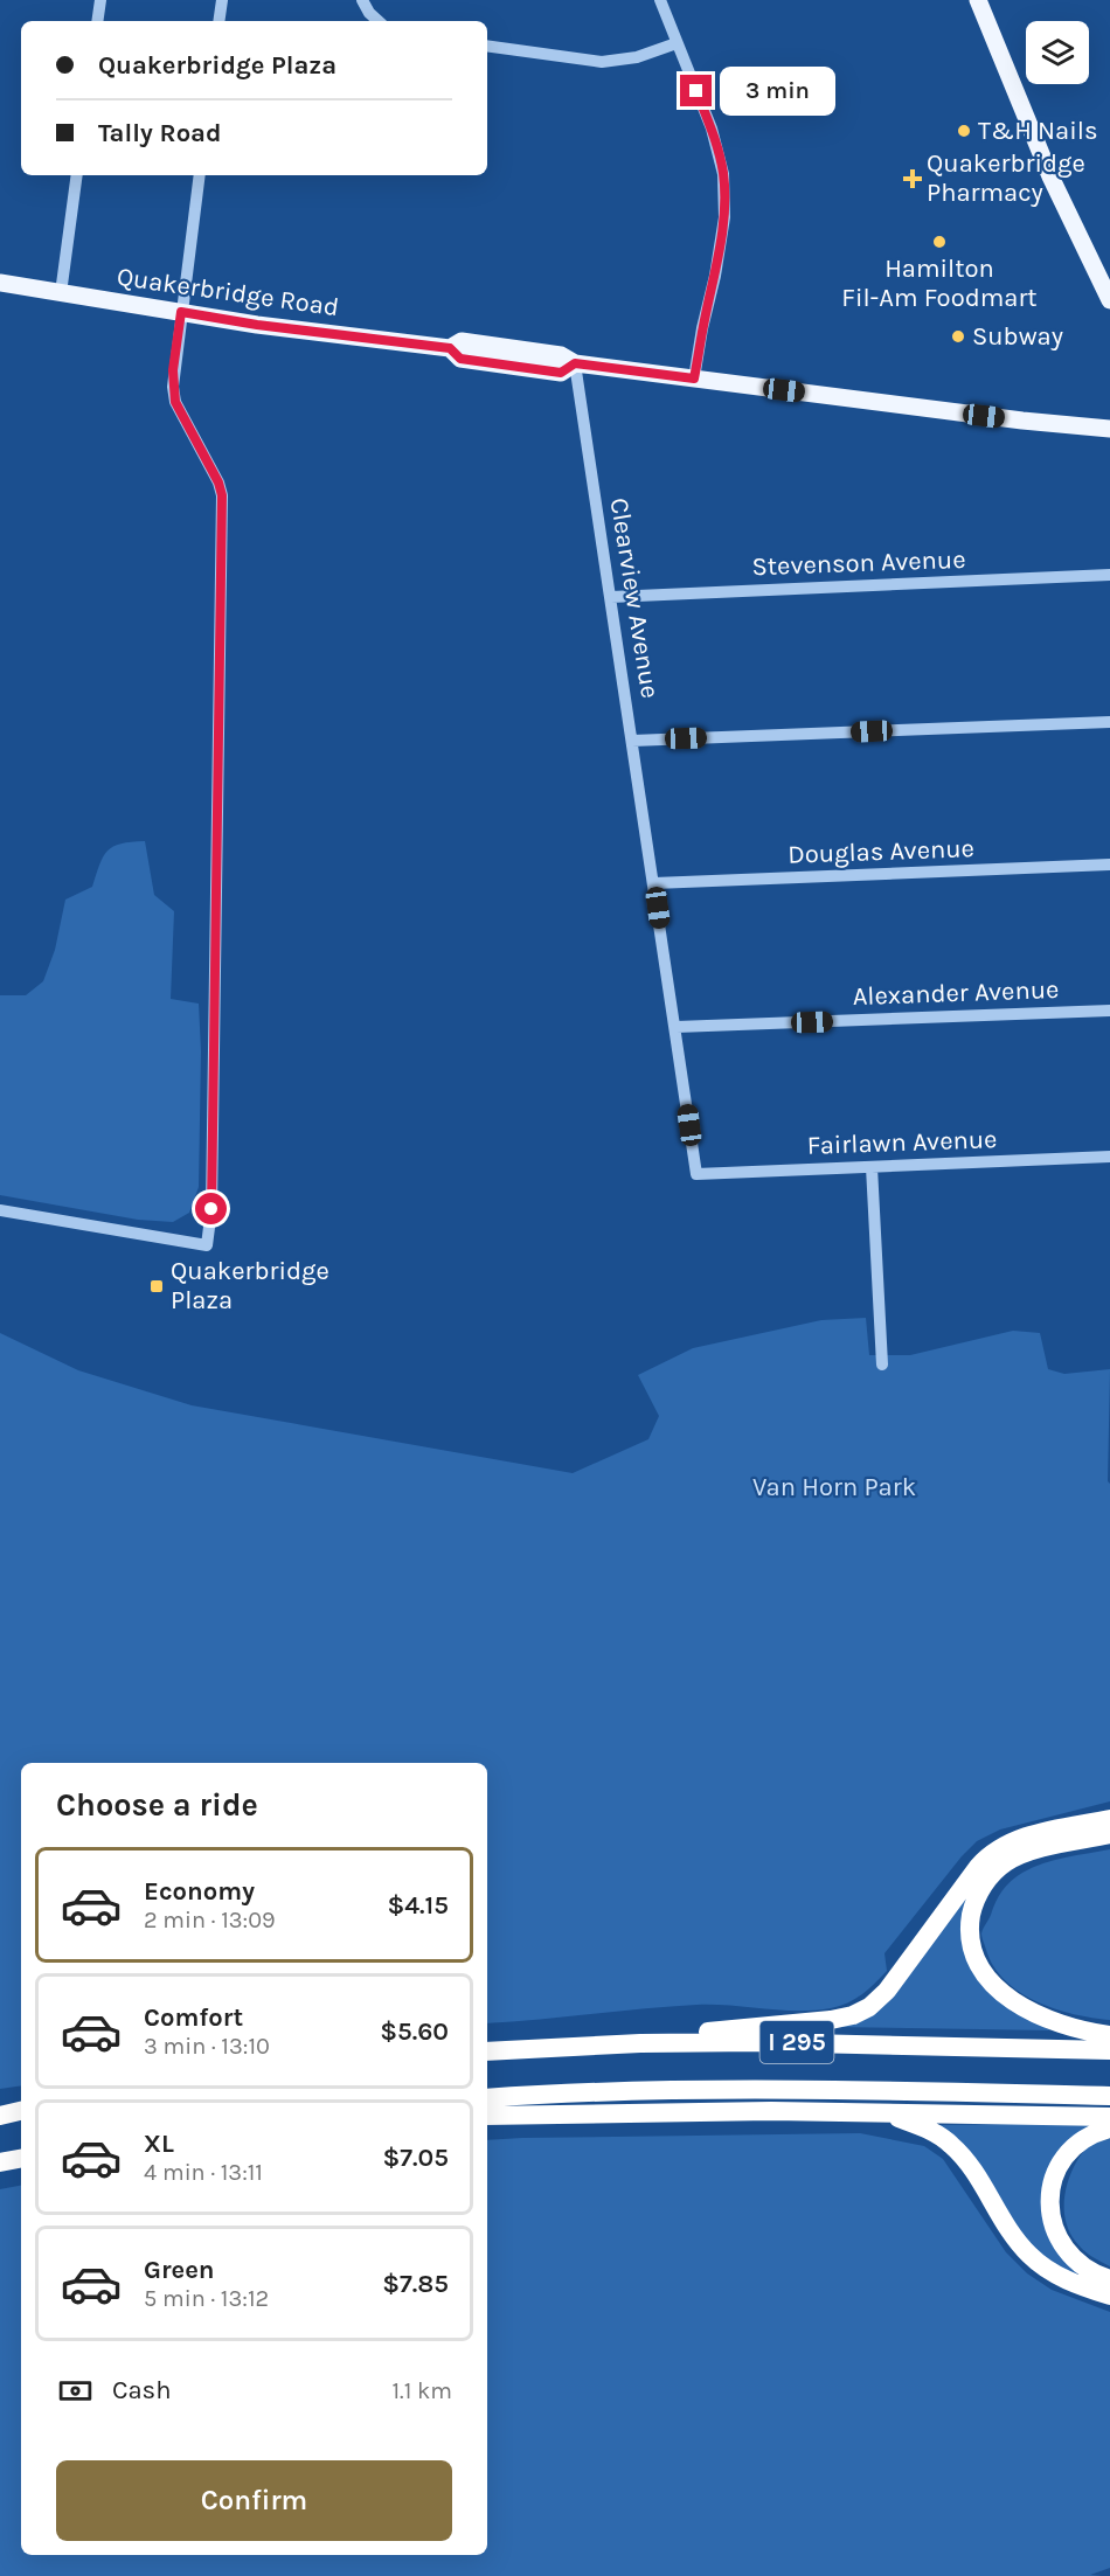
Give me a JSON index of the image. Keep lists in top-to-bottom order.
{
  "streets": {
    "highway": ["I 295"],
    "main road": ["Quakerbridge Road"],
    "street": [
      "Stevenson Avenue",
      "Clearview Avenue",
      "Douglas Avenue",
      "Alexander Avenue",
      "Fairlawn Avenue"
    ]
  },
  "crossings": [
    ["Quakerbridge Road", "Clearview Avenue"],
    ["Stevenson Avenue", "Clearview Avenue"],
    ["Clearview Avenue", "Douglas Avenue"],
    ["Clearview Avenue", "Alexander Avenue"],
    ["Clearview Avenue", "Fairlawn Avenue"]
  ],
  "parks": ["Van Horn Park"],
  "places": {
    "other": ["T&H Nails", "Hamilton Fil-Am Foodmart", "Subway"],
    "health": ["Quakerbridge Pharmacy"],
    "transit": ["Quakerbridge Plaza"]
  },
  "page": {
    "banner": ["Quakerbridge Plaza", "Tally Road"],
    "bubble": "3 min",
    "heading": "Choose a ride",
    "list": [
      {
        "name": "Economy",
        "note": "2 min · 13:09",
        "value": "$4.15"
      },
      {
        "name": "Comfort",
        "note": "3 min · 13:10",
        "value": "$5.60"
      },
      {
        "name": "XL",
        "note": "4 min · 13:11",
        "value": "$7.05"
      },
      {
        "name": "Green",
        "note": "5 min · 13:12",
        "value": "$7.85"
      }
    ],
    "pay": ["Cash", "1.1 km"],
    "buttons": "Confirm"
  }
}
